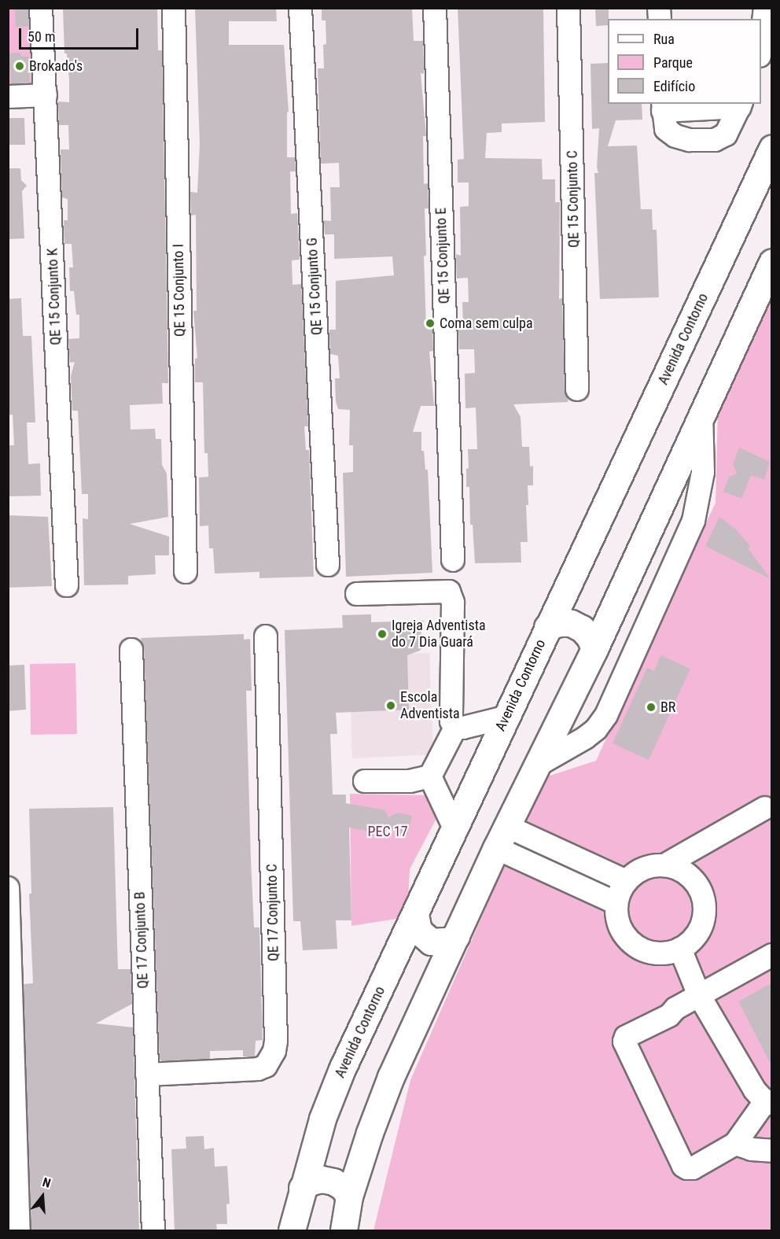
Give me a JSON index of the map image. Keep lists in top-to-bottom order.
{
  "streets": {
    "main road": ["Avenida Contorno"],
    "street": [
      "QE 15 Conjunto C",
      "QE 15 Conjunto E",
      "QE 15 Conjunto G",
      "QE 15 Conjunto I",
      "QE 15 Conjunto K",
      "QE 17 Conjunto C",
      "QE 17 Conjunto B"
    ]
  },
  "crossings": [
    ["QE 17 Conjunto C", "QE 17 Conjunto B"]
  ],
  "parks": ["PEC 17"],
  "places": [
    "Brokado's",
    "Coma sem culpa",
    "Igreja Adventista do 7 Dia Guará",
    "Escola Adventista",
    "BR"
  ],
  "legend": ["Rua", "Parque", "Edifício"],
  "scale_bar": "50 m",
  "north": "top"
}
